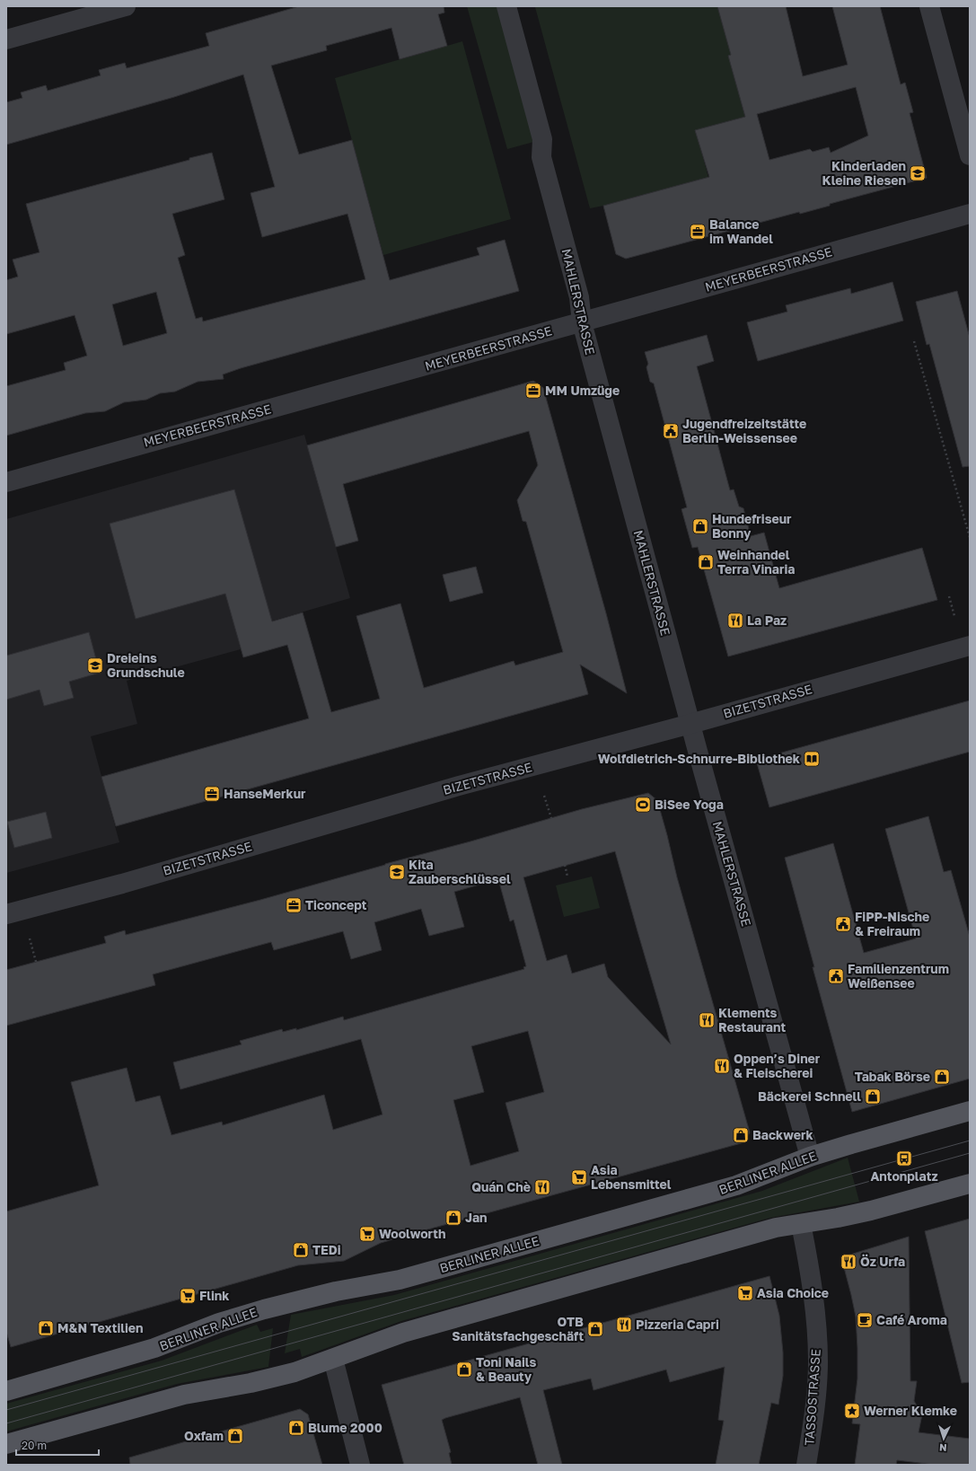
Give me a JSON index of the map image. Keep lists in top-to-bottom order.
{
  "streets": {
    "main road": ["BERLINER ALLEE"],
    "street": [
      "MEYERBEERSTRASSE",
      "MAHLERSTRASSE",
      "BIZETSTRASSE",
      "TASSOSTRASSE"
    ]
  },
  "crossings": [
    ["MEYERBEERSTRASSE", "MAHLERSTRASSE"],
    ["MAHLERSTRASSE", "BIZETSTRASSE"],
    ["MAHLERSTRASSE", "BERLINER ALLEE"]
  ],
  "places": {
    "school or university": ["Kinderladen Kleine Riesen", "Dreieins Grundschule", "Kita Zauberschlüssel"],
    "office": [
      "Balance im Wandel",
      "MM Umzüge",
      "HanseMerkur",
      "Ticoncept"
    ],
    "public building": ["Jugendfreizeitstätte Berlin-Weissensee", "FiPP-Nische & Freiraum", "Familienzentrum Weißensee"],
    "shop": [
      "Hundefriseur Bonny",
      "Weinhandel Terra Vinaria",
      "Tabak Börse",
      "Bäckerei Schnell",
      "Backwerk",
      "Jan",
      "TEDi",
      "M&N Textilien",
      "OTB Sanitätsfachgeschäft",
      "Toni Nails & Beauty",
      "Blume 2000",
      "Oxfam"
    ],
    "restaurant": [
      "La Paz",
      "Klements Restaurant",
      "Oppen’s Diner & Fleischerei",
      "Quán Chè",
      "Öz Urfa",
      "Pizzeria Capri"
    ],
    "library": ["Wolfdietrich-Schnurre-Bibliothek"],
    "sports": ["BiSee Yoga"],
    "bus stop": ["Antonplatz"],
    "supermarket": [
      "Asia Lebensmittel",
      "Woolworth",
      "Asia Choice",
      "Flink"
    ],
    "cafe": ["Café Aroma"],
    "place": ["Werner Klemke"]
  },
  "scale_bar": "20 m",
  "north": "bottom"
}
